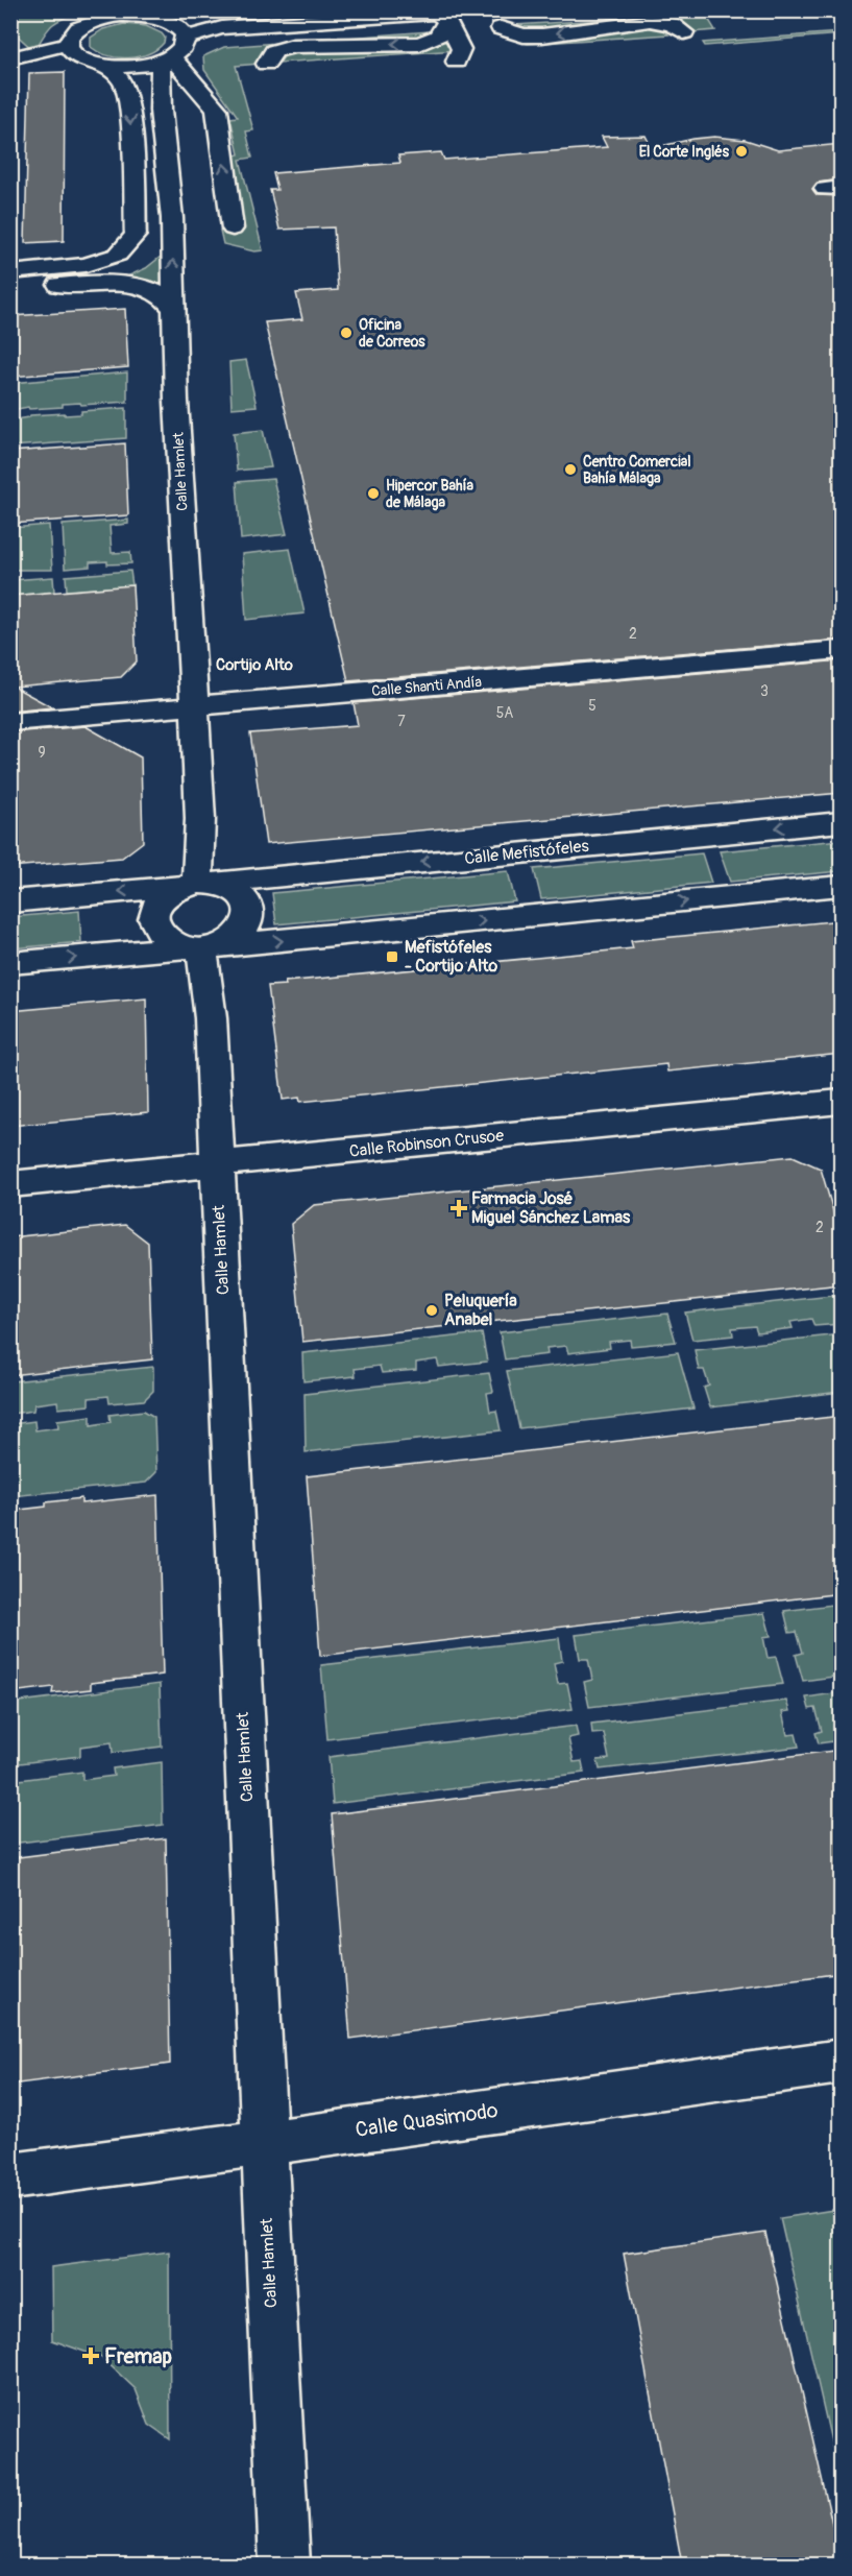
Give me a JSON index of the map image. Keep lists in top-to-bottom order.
{
  "streets": {
    "street": [
      "Calle Hamlet",
      "Calle Shanti Andía",
      "Calle Mefistófeles",
      "Calle Robinson Crusoe",
      "Calle Quasimodo"
    ]
  },
  "crossings": [
    ["Calle Hamlet", "Calle Shanti Andía"],
    ["Calle Hamlet", "Calle Mefistófeles"],
    ["Calle Hamlet", "Calle Robinson Crusoe"],
    ["Calle Hamlet", "Calle Quasimodo"]
  ],
  "districts": ["Cortijo Alto"],
  "places": {
    "other": [
      "El Corte Inglés",
      "Oficina de Correos",
      "Centro Comercial Bahía Málaga",
      "Hipercor Bahía de Málaga",
      "Peluquería Anabel"
    ],
    "transit": ["Mefistófeles - Cortijo Alto"],
    "health": ["Farmacia José Miguel Sánchez Lamas", "Fremap"]
  },
  "house_numbers": [
    "2",
    "3",
    "5",
    "5A",
    "7",
    "9",
    "2"
  ]
}
